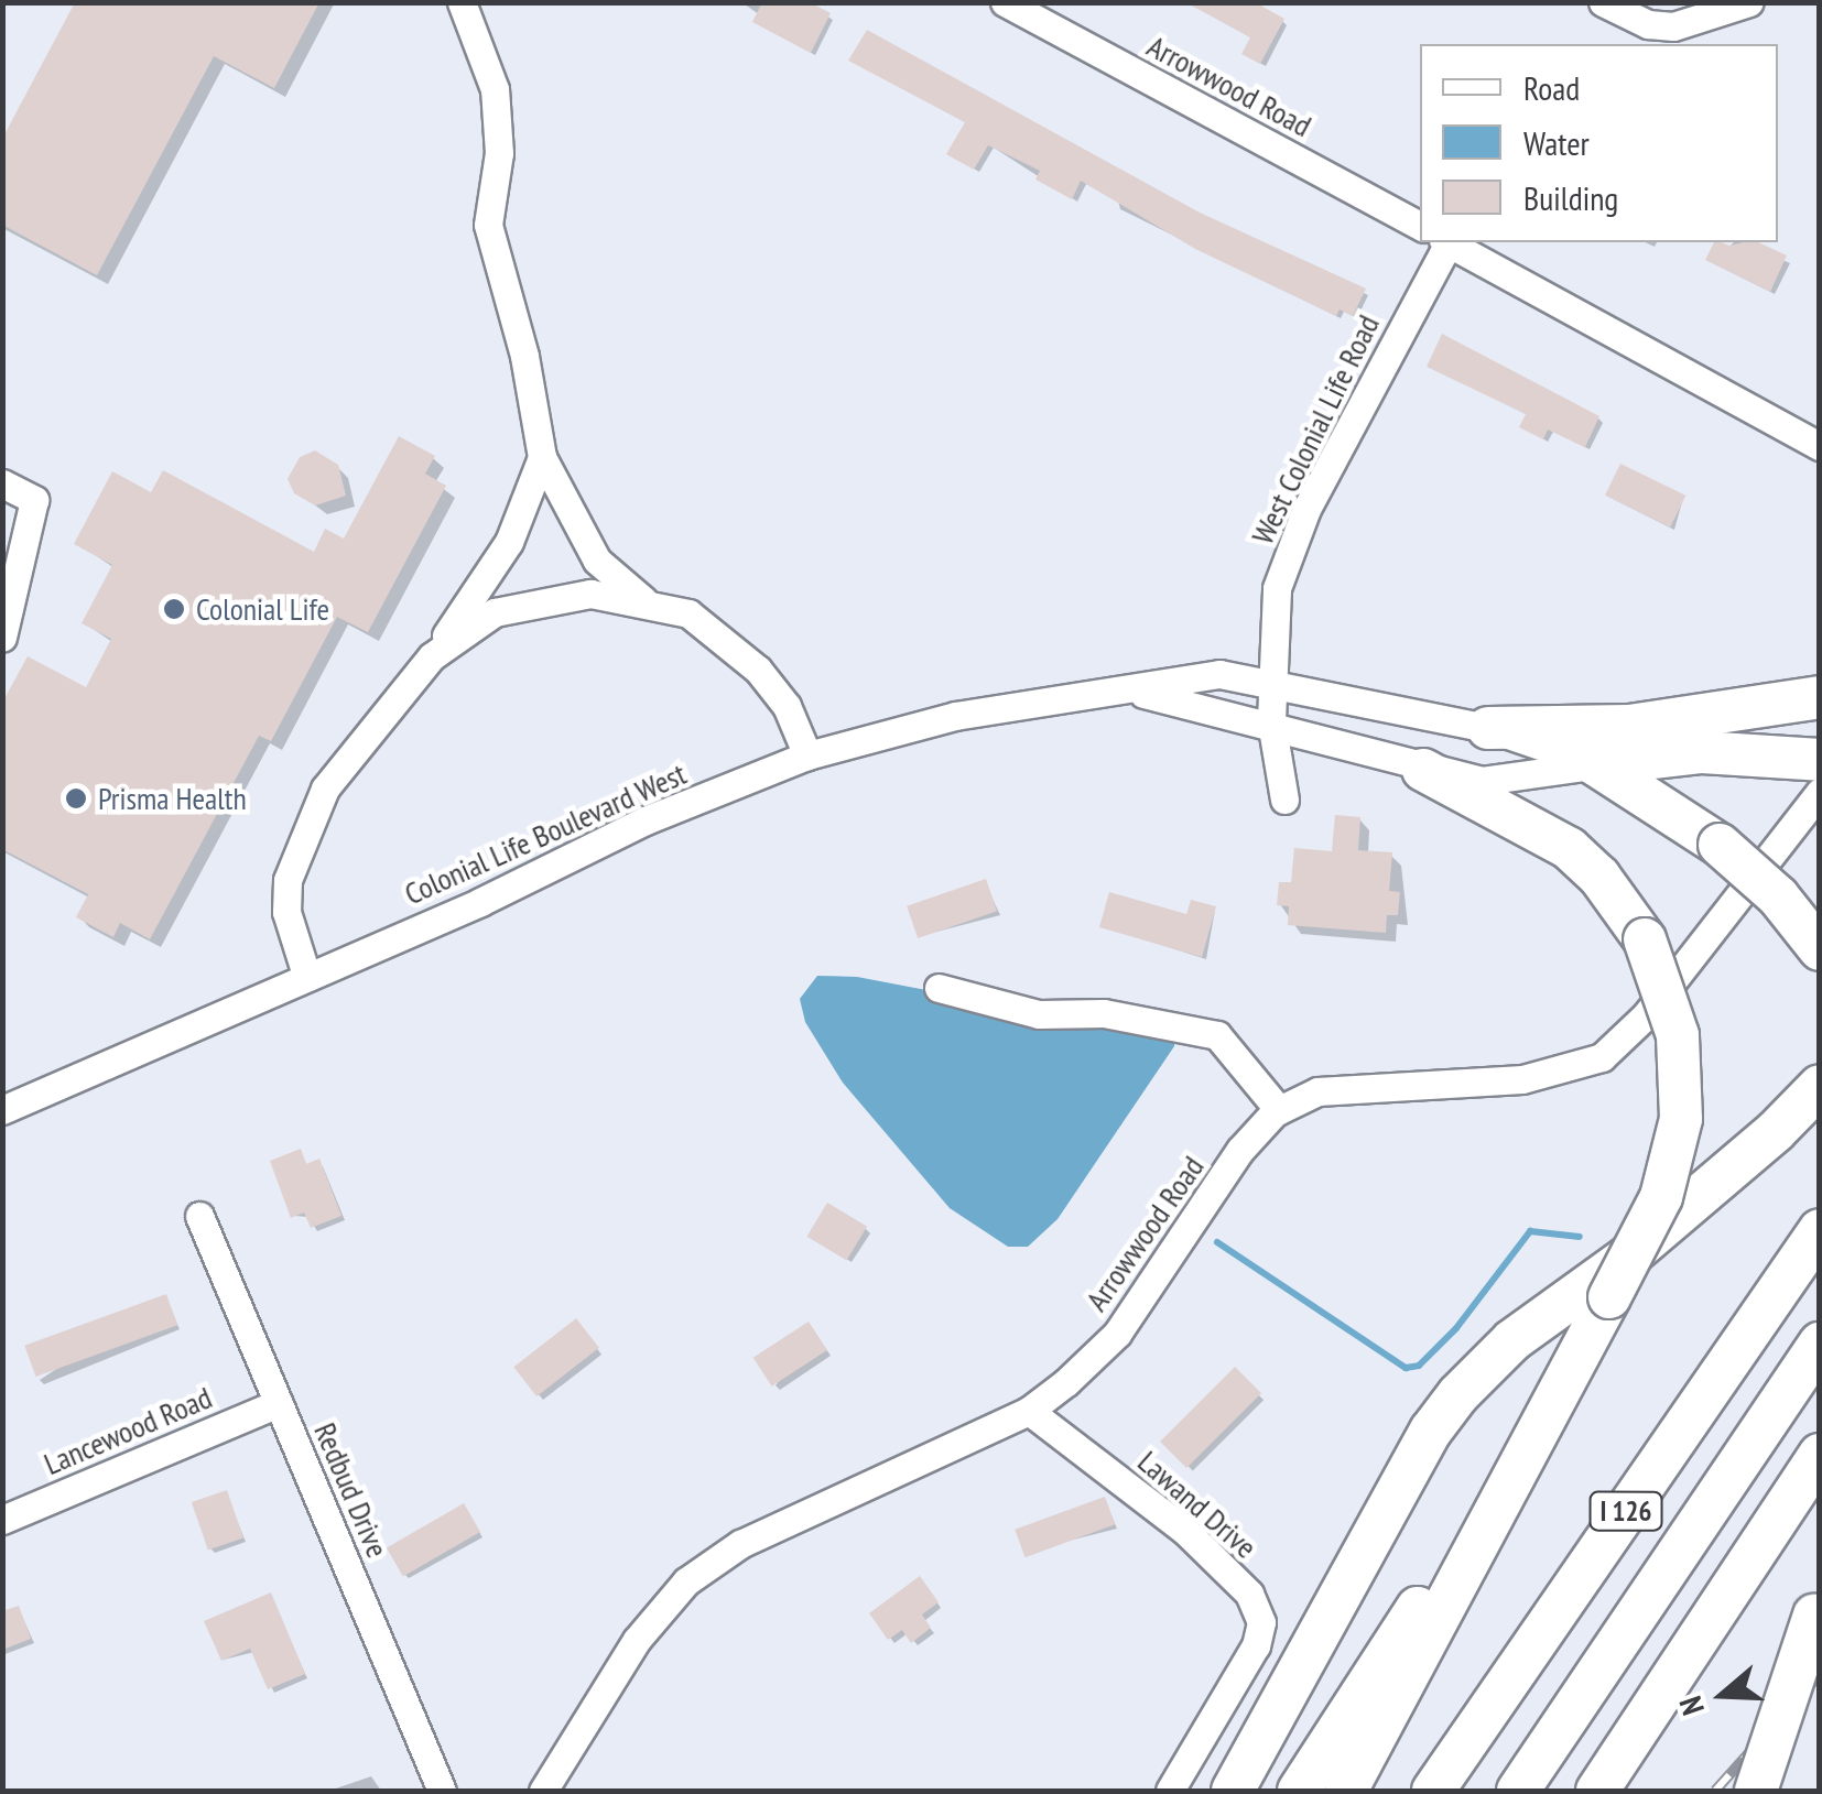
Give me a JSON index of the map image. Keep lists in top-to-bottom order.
{
  "streets": {
    "highway": ["I 126"],
    "street": [
      "Arrowwood Road",
      "West Colonial Life Road",
      "Colonial Life Boulevard West",
      "Lancewood Road",
      "Redbud Drive",
      "Lawand Drive"
    ]
  },
  "crossings": [
    ["Arrowwood Road", "Lawand Drive"],
    ["West Colonial Life Road", "Colonial Life Boulevard West"],
    ["Lancewood Road", "Redbud Drive"]
  ],
  "places": ["Colonial Life", "Prisma Health"],
  "legend": ["Road", "Water", "Building"],
  "north": "left"
}
